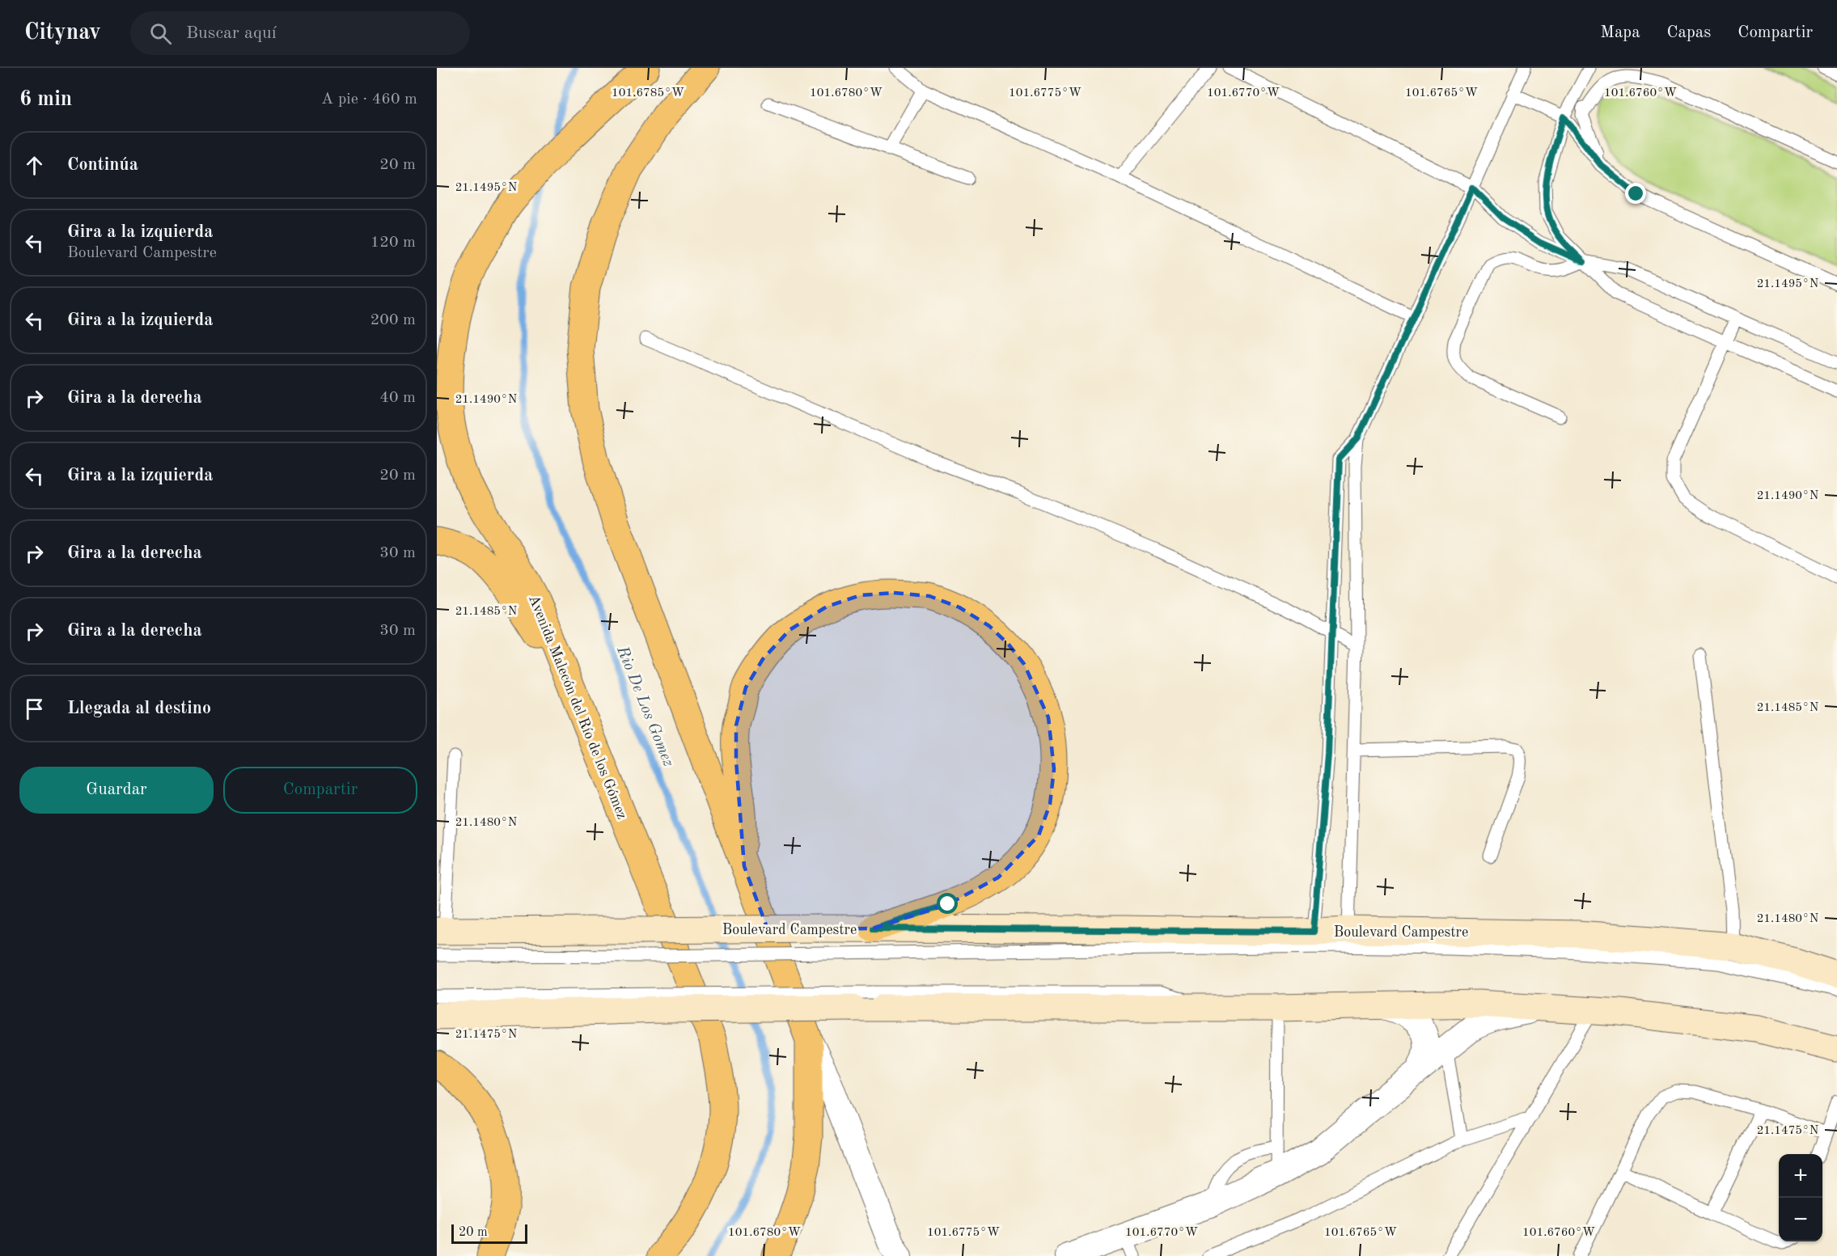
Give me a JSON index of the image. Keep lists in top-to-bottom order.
{
  "streets": {
    "main road": ["Avenida Malecón del Río de los Gómez", "Boulevard Campestre"]
  },
  "water": ["Rio De Los Gomez"],
  "scale_bar": "20 m",
  "page": {
    "header": "Citynav",
    "search": "Buscar aquí",
    "nav": ["Mapa", "Capas", "Compartir"],
    "heading": ["6 min", "A pie · 460 m"],
    "list": [
      ["Continúa", "20 m"],
      ["Gira a la izquierda", "Boulevard Campestre", "120 m"],
      ["Gira a la izquierda", "200 m"],
      ["Gira a la derecha", "40 m"],
      ["Gira a la izquierda", "20 m"],
      ["Gira a la derecha", "30 m"],
      ["Gira a la derecha", "30 m"],
      "Llegada al destino"
    ],
    "buttons": ["Guardar", "Compartir"],
    "map_buttons": ["+", "−"],
    "scale": "20 m"
  },
  "coordinates": [
    "101.6785°W",
    "101.6780°W",
    "101.6775°W",
    "101.6770°W",
    "101.6765°W",
    "101.6760°W",
    "21.1495°N",
    "21.1490°N",
    "21.1485°N",
    "21.1480°N",
    "21.1475°N"
  ]
}
